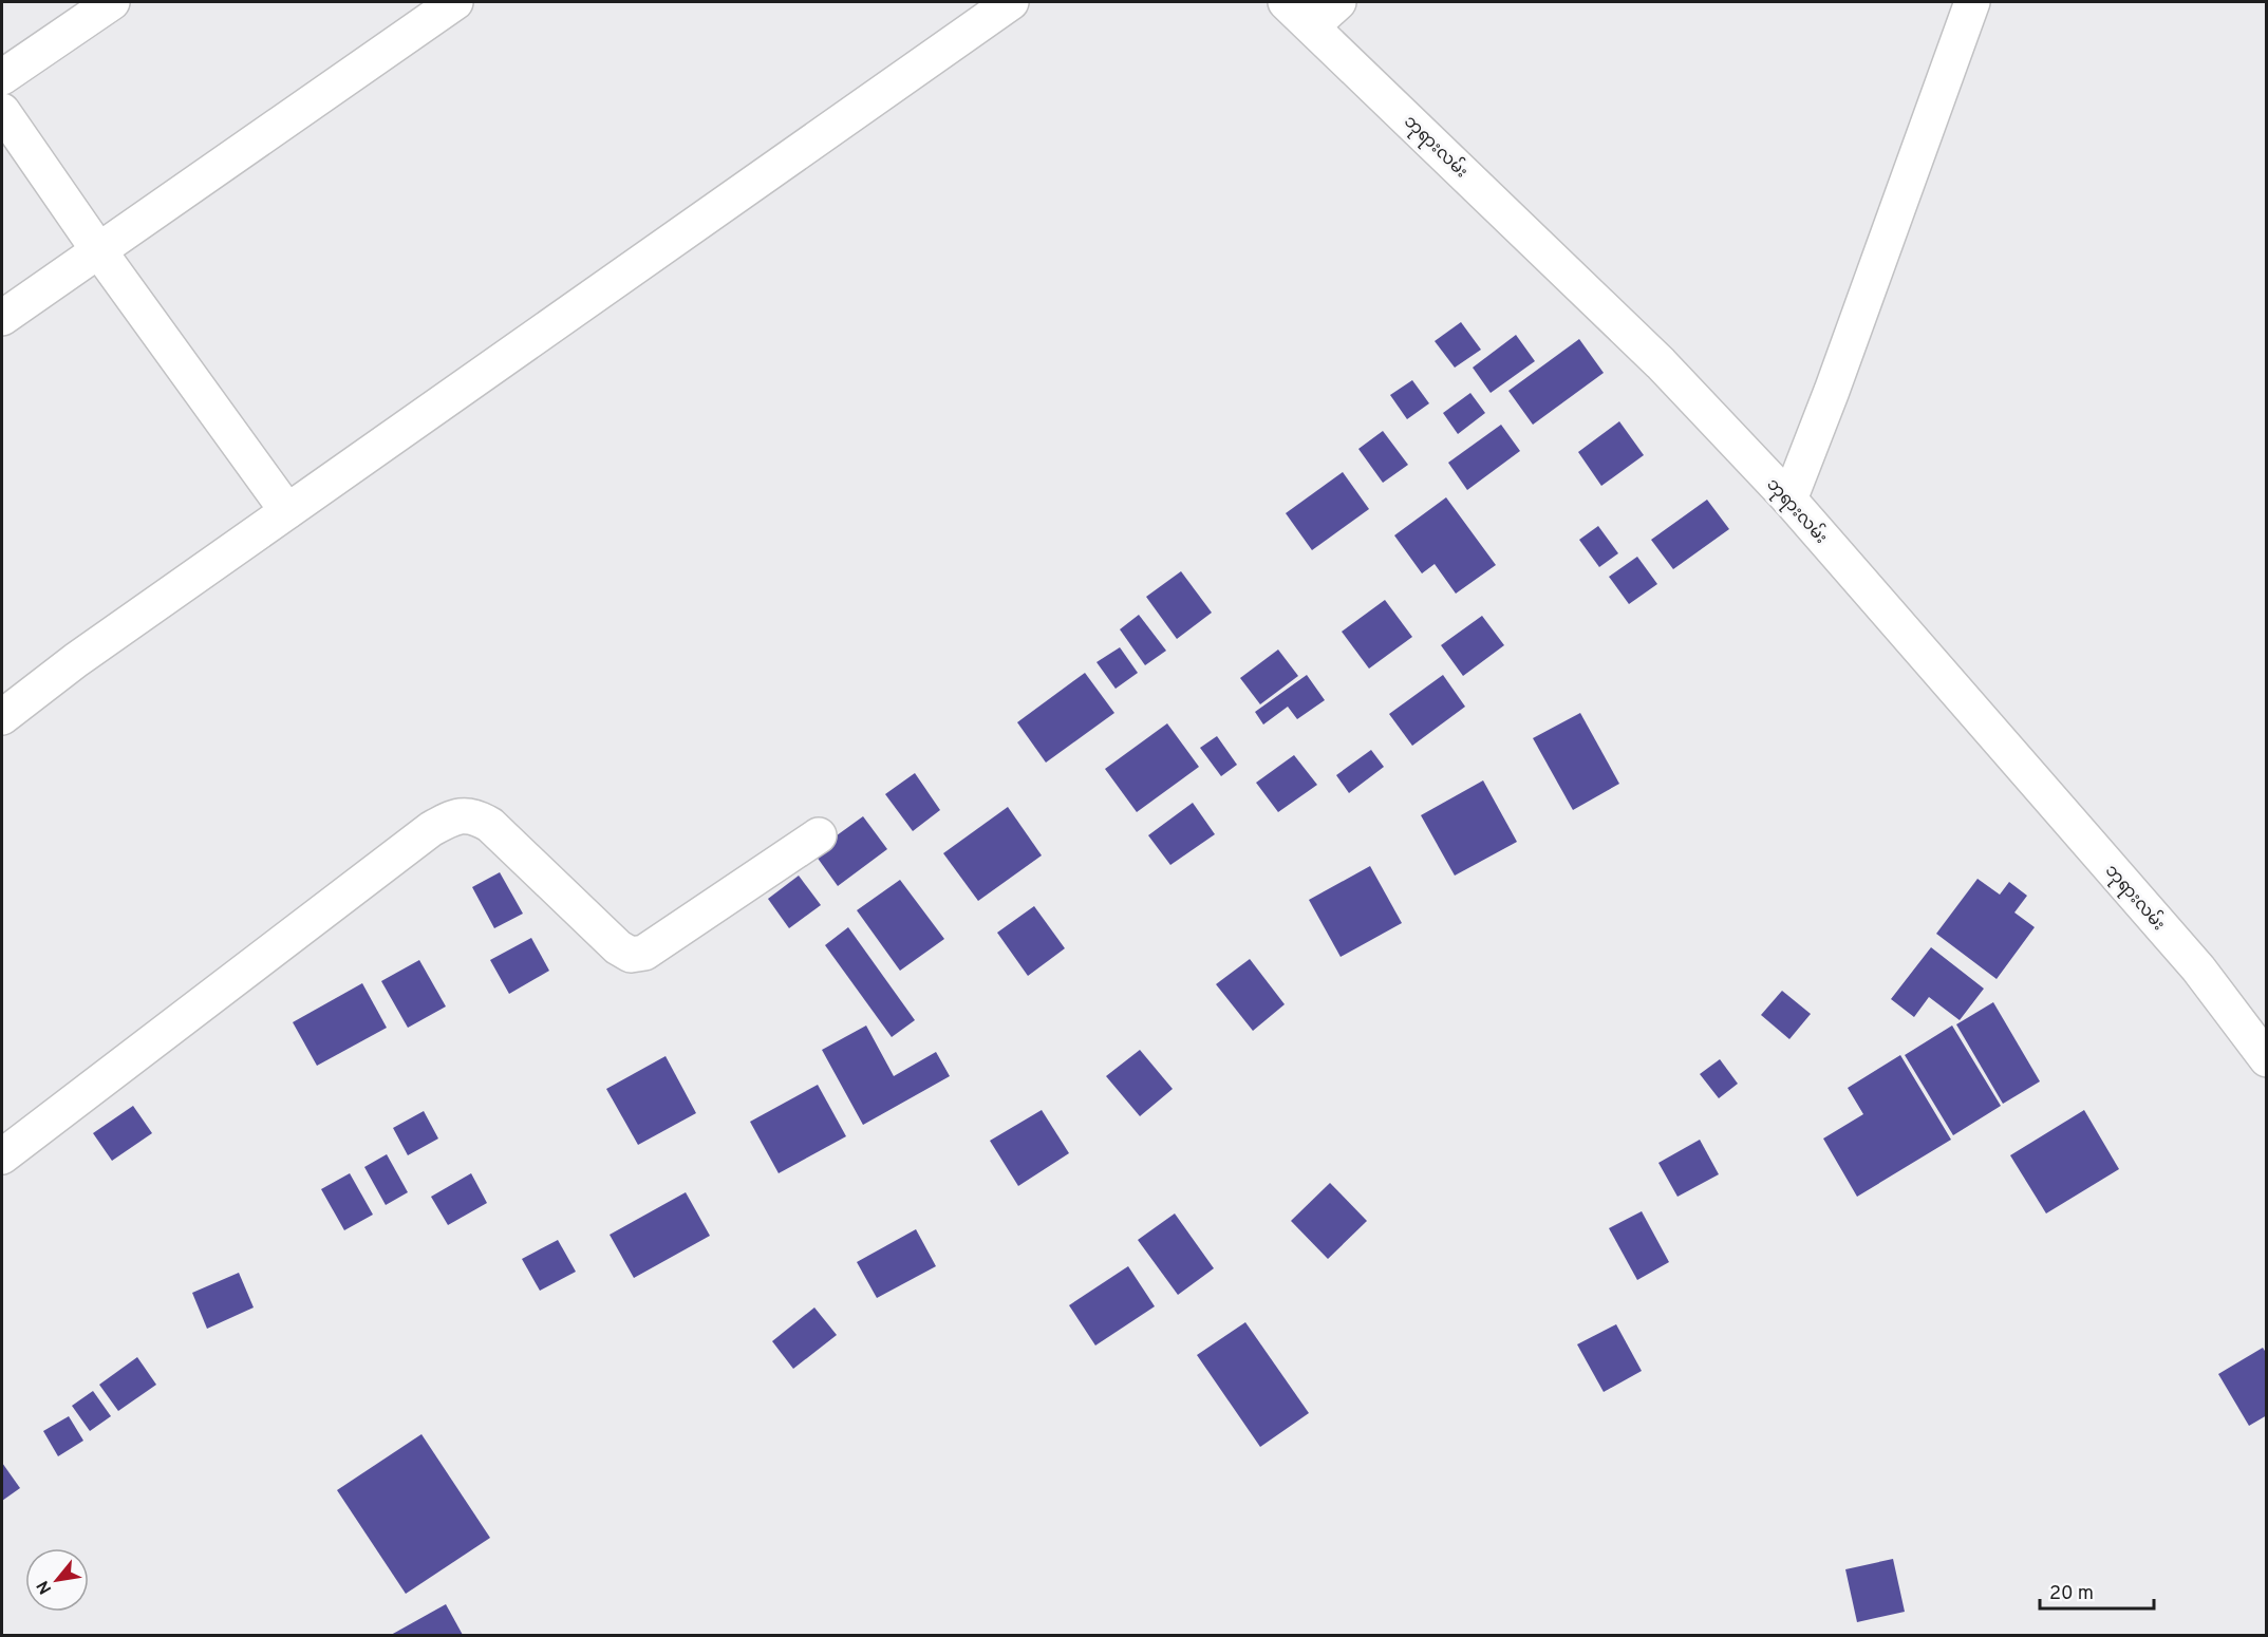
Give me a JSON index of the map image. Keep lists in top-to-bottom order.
{
  "streets": {
    "street": ["ဘုရားလမ်း"]
  },
  "scale_bar": "20 m",
  "north": "bottom left"
}
